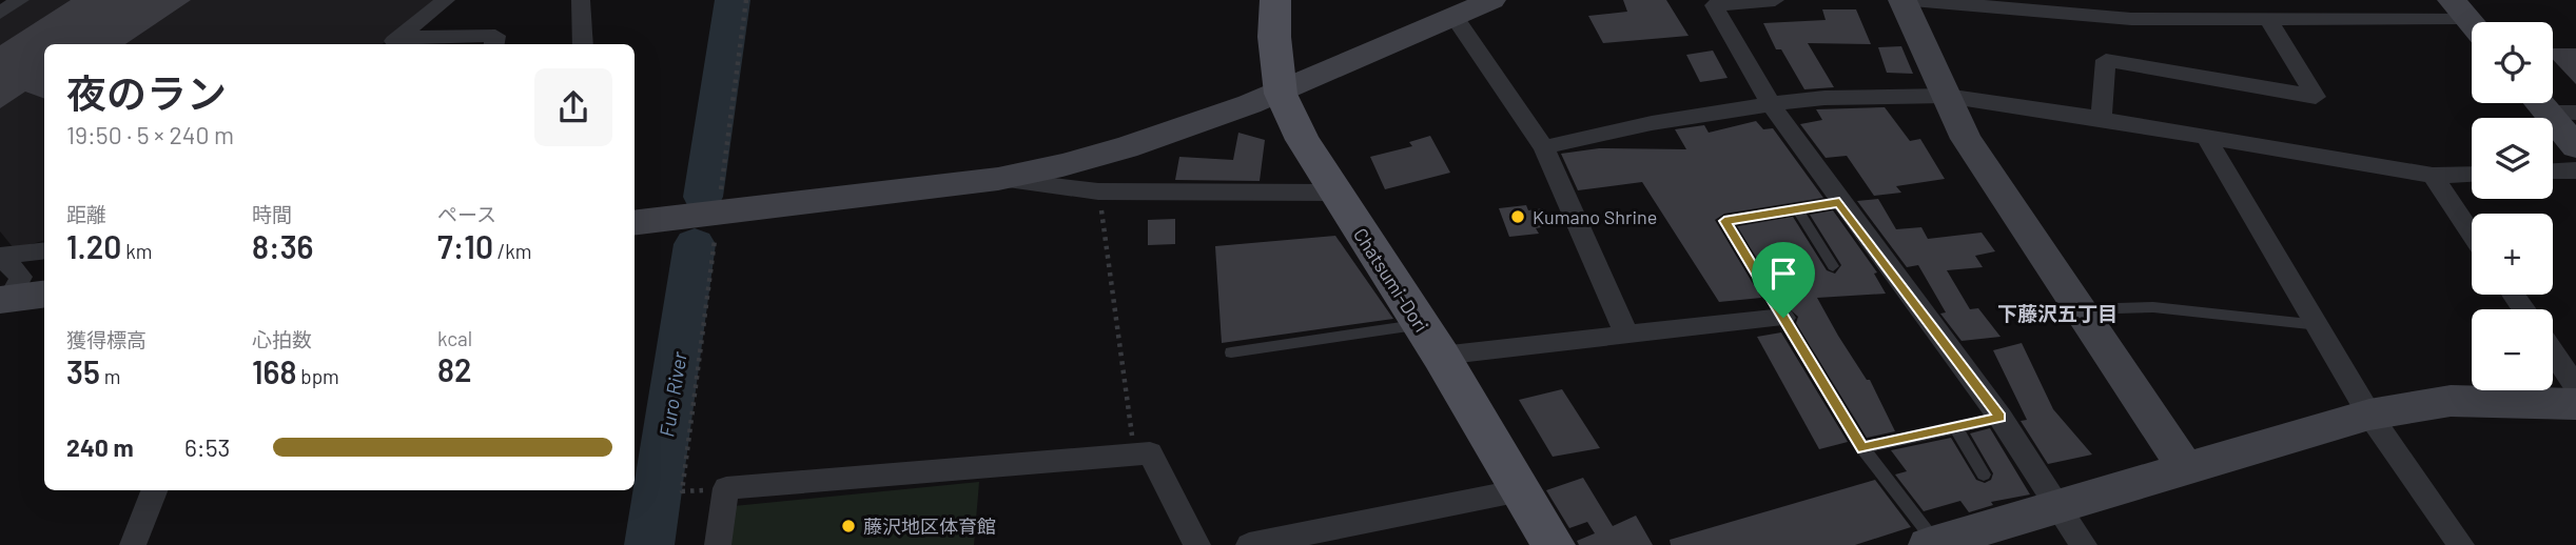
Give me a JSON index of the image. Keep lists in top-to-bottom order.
{
  "streets": {
    "main road": ["Chatsumi-Dori"]
  },
  "districts": ["下藤沢五丁目"],
  "water": ["Furo River"],
  "places": ["Kumano Shrine", "藤沢地区体育館"],
  "page": {
    "map_buttons": ["+", "−"],
    "heading": ["夜のラン", "19:50 · 5 × 240 m"],
    "stats": [
      ["距離", "1.20 km"],
      ["時間", "8:36"],
      ["ペース", "7:10 /km"],
      ["獲得標高", "35 m"],
      ["心拍数", "168 bpm"],
      ["kcal", "82"]
    ],
    "list": [
      {
        "name": "240 m",
        "note": "6:53"
      }
    ]
  }
}
